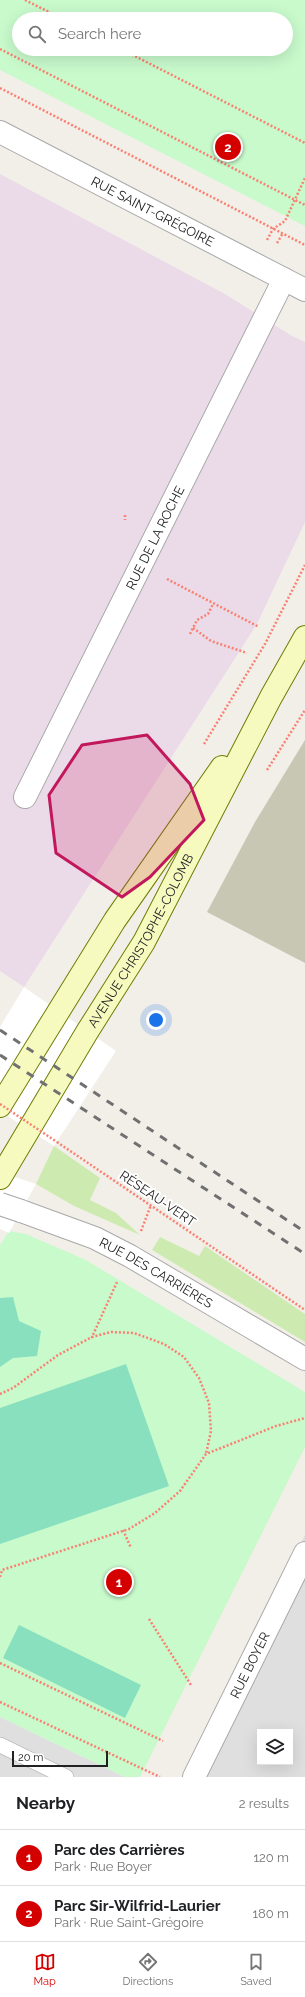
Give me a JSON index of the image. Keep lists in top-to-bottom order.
{
  "streets": {
    "main road": ["AVENUE CHRISTOPHE-COLOMB"],
    "street": [
      "RUE SAINT-GRÉGOIRE",
      "RUE DE LA ROCHE",
      "RUE DES CARRIÈRES",
      "RUE BOYER"
    ],
    "path": ["RÉSEAU-VERT"]
  },
  "crossings": [
    ["RUE SAINT-GRÉGOIRE", "RUE DE LA ROCHE"],
    ["AVENUE CHRISTOPHE-COLOMB", "RÉSEAU-VERT"]
  ],
  "scale_bar": "20 m",
  "page": {
    "search": "Search here",
    "pins": ["2", "1"],
    "scale": "20 m",
    "heading": ["Nearby", "2 results"],
    "list": [
      {
        "mark": "1",
        "name": "Parc des Carrières",
        "note": "Park · Rue Boyer",
        "value": "120 m"
      },
      {
        "mark": "2",
        "name": "Parc Sir-Wilfrid-Laurier",
        "note": "Park · Rue Saint-Grégoire",
        "value": "180 m"
      }
    ],
    "nav": ["Map", "Directions", "Saved"]
  }
}
